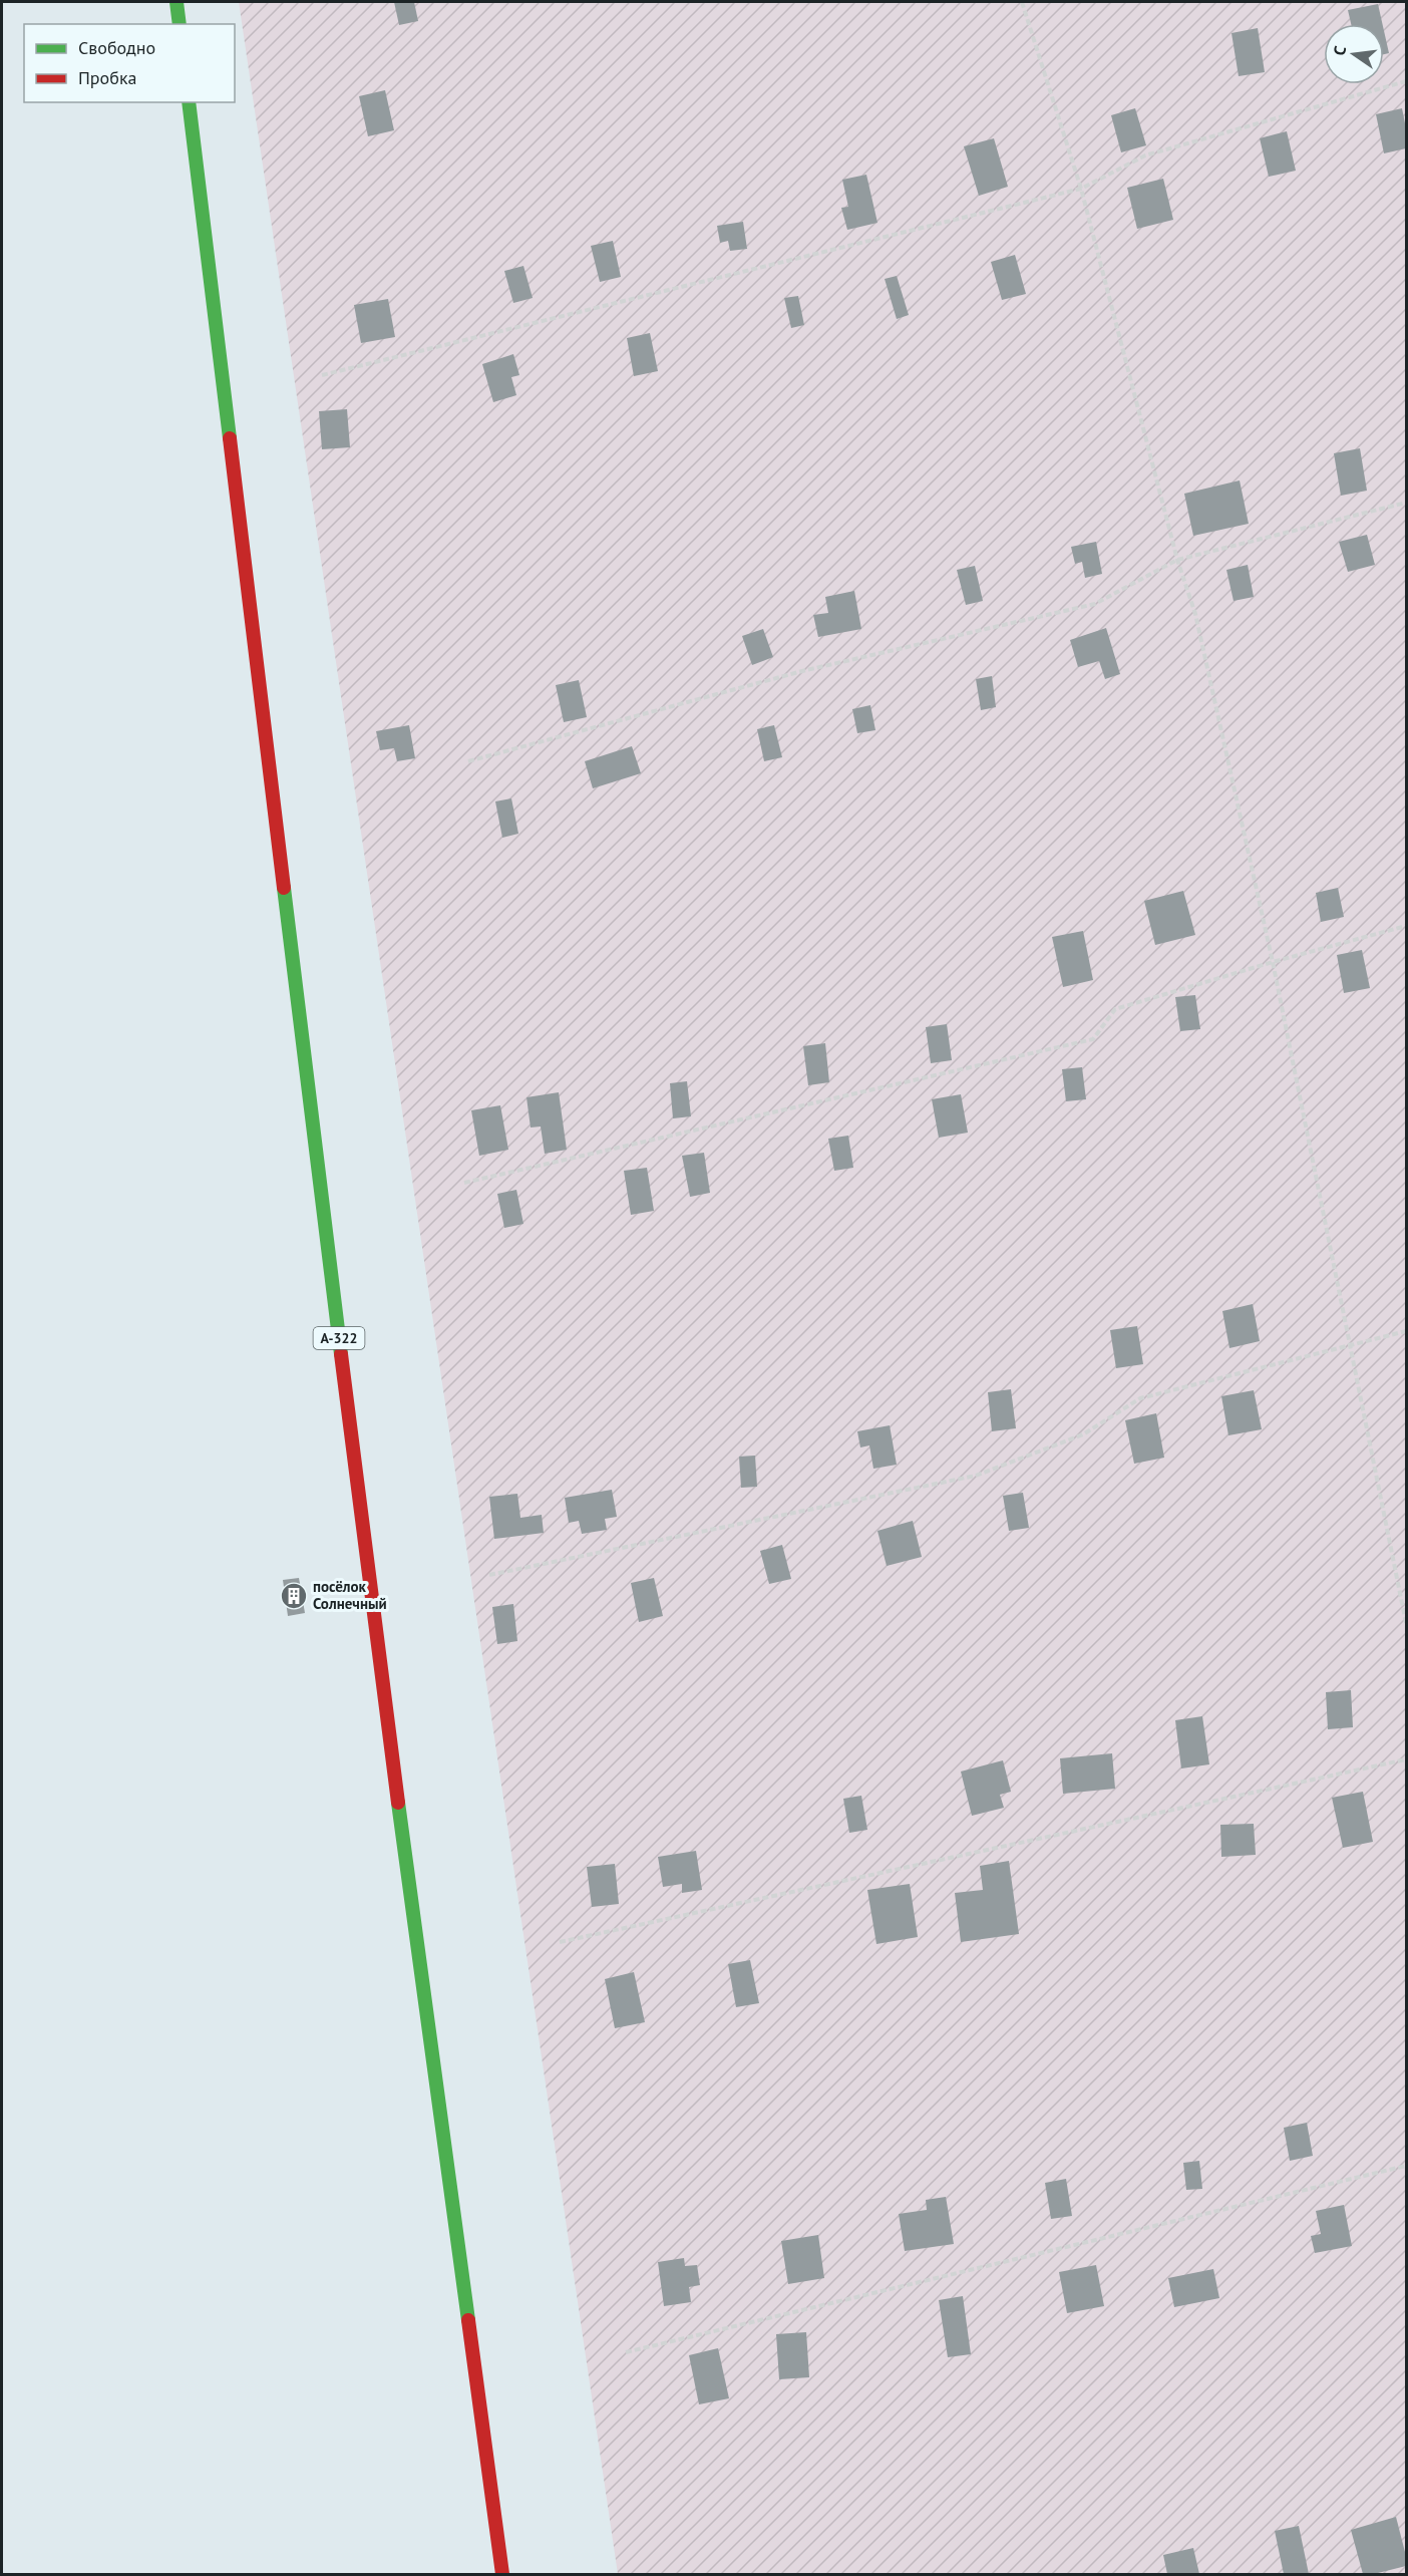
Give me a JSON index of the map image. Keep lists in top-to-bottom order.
{
  "streets": {
    "highway": ["А-322"]
  },
  "places": {
    "building": ["посёлок Солнечный"]
  },
  "legend": ["Свободно", "Пробка"],
  "north": "left"
}
